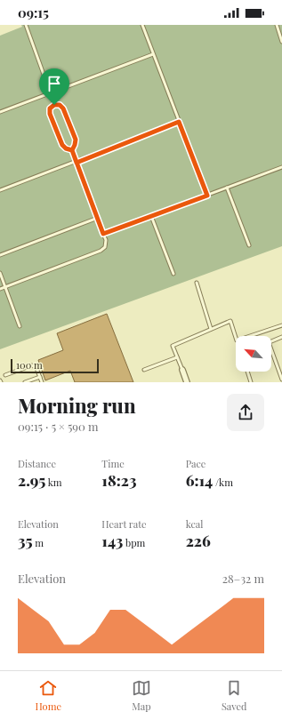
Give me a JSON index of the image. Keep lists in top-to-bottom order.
{
  "scale_bar": "100 m",
  "north": "top left",
  "page": {
    "status": "09:15",
    "scale": "100 m",
    "heading": ["Morning run", "09:15 · 5 × 590 m"],
    "stats": [
      ["Distance", "2.95 km"],
      ["Time", "18:23"],
      ["Pace", "6:14 /km"],
      ["Elevation", "35 m"],
      ["Heart rate", "143 bpm"],
      ["kcal", "226"]
    ],
    "chart": ["Elevation", "28–32 m"],
    "tabs": ["Home", "Map", "Saved"]
  }
}
